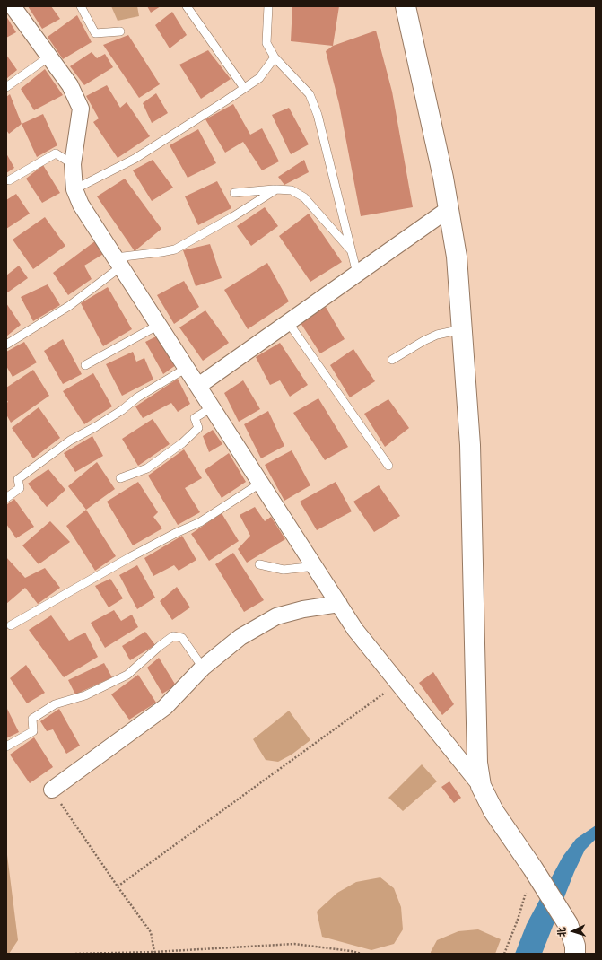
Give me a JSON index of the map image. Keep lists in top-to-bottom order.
{
  "north": "left"
}
